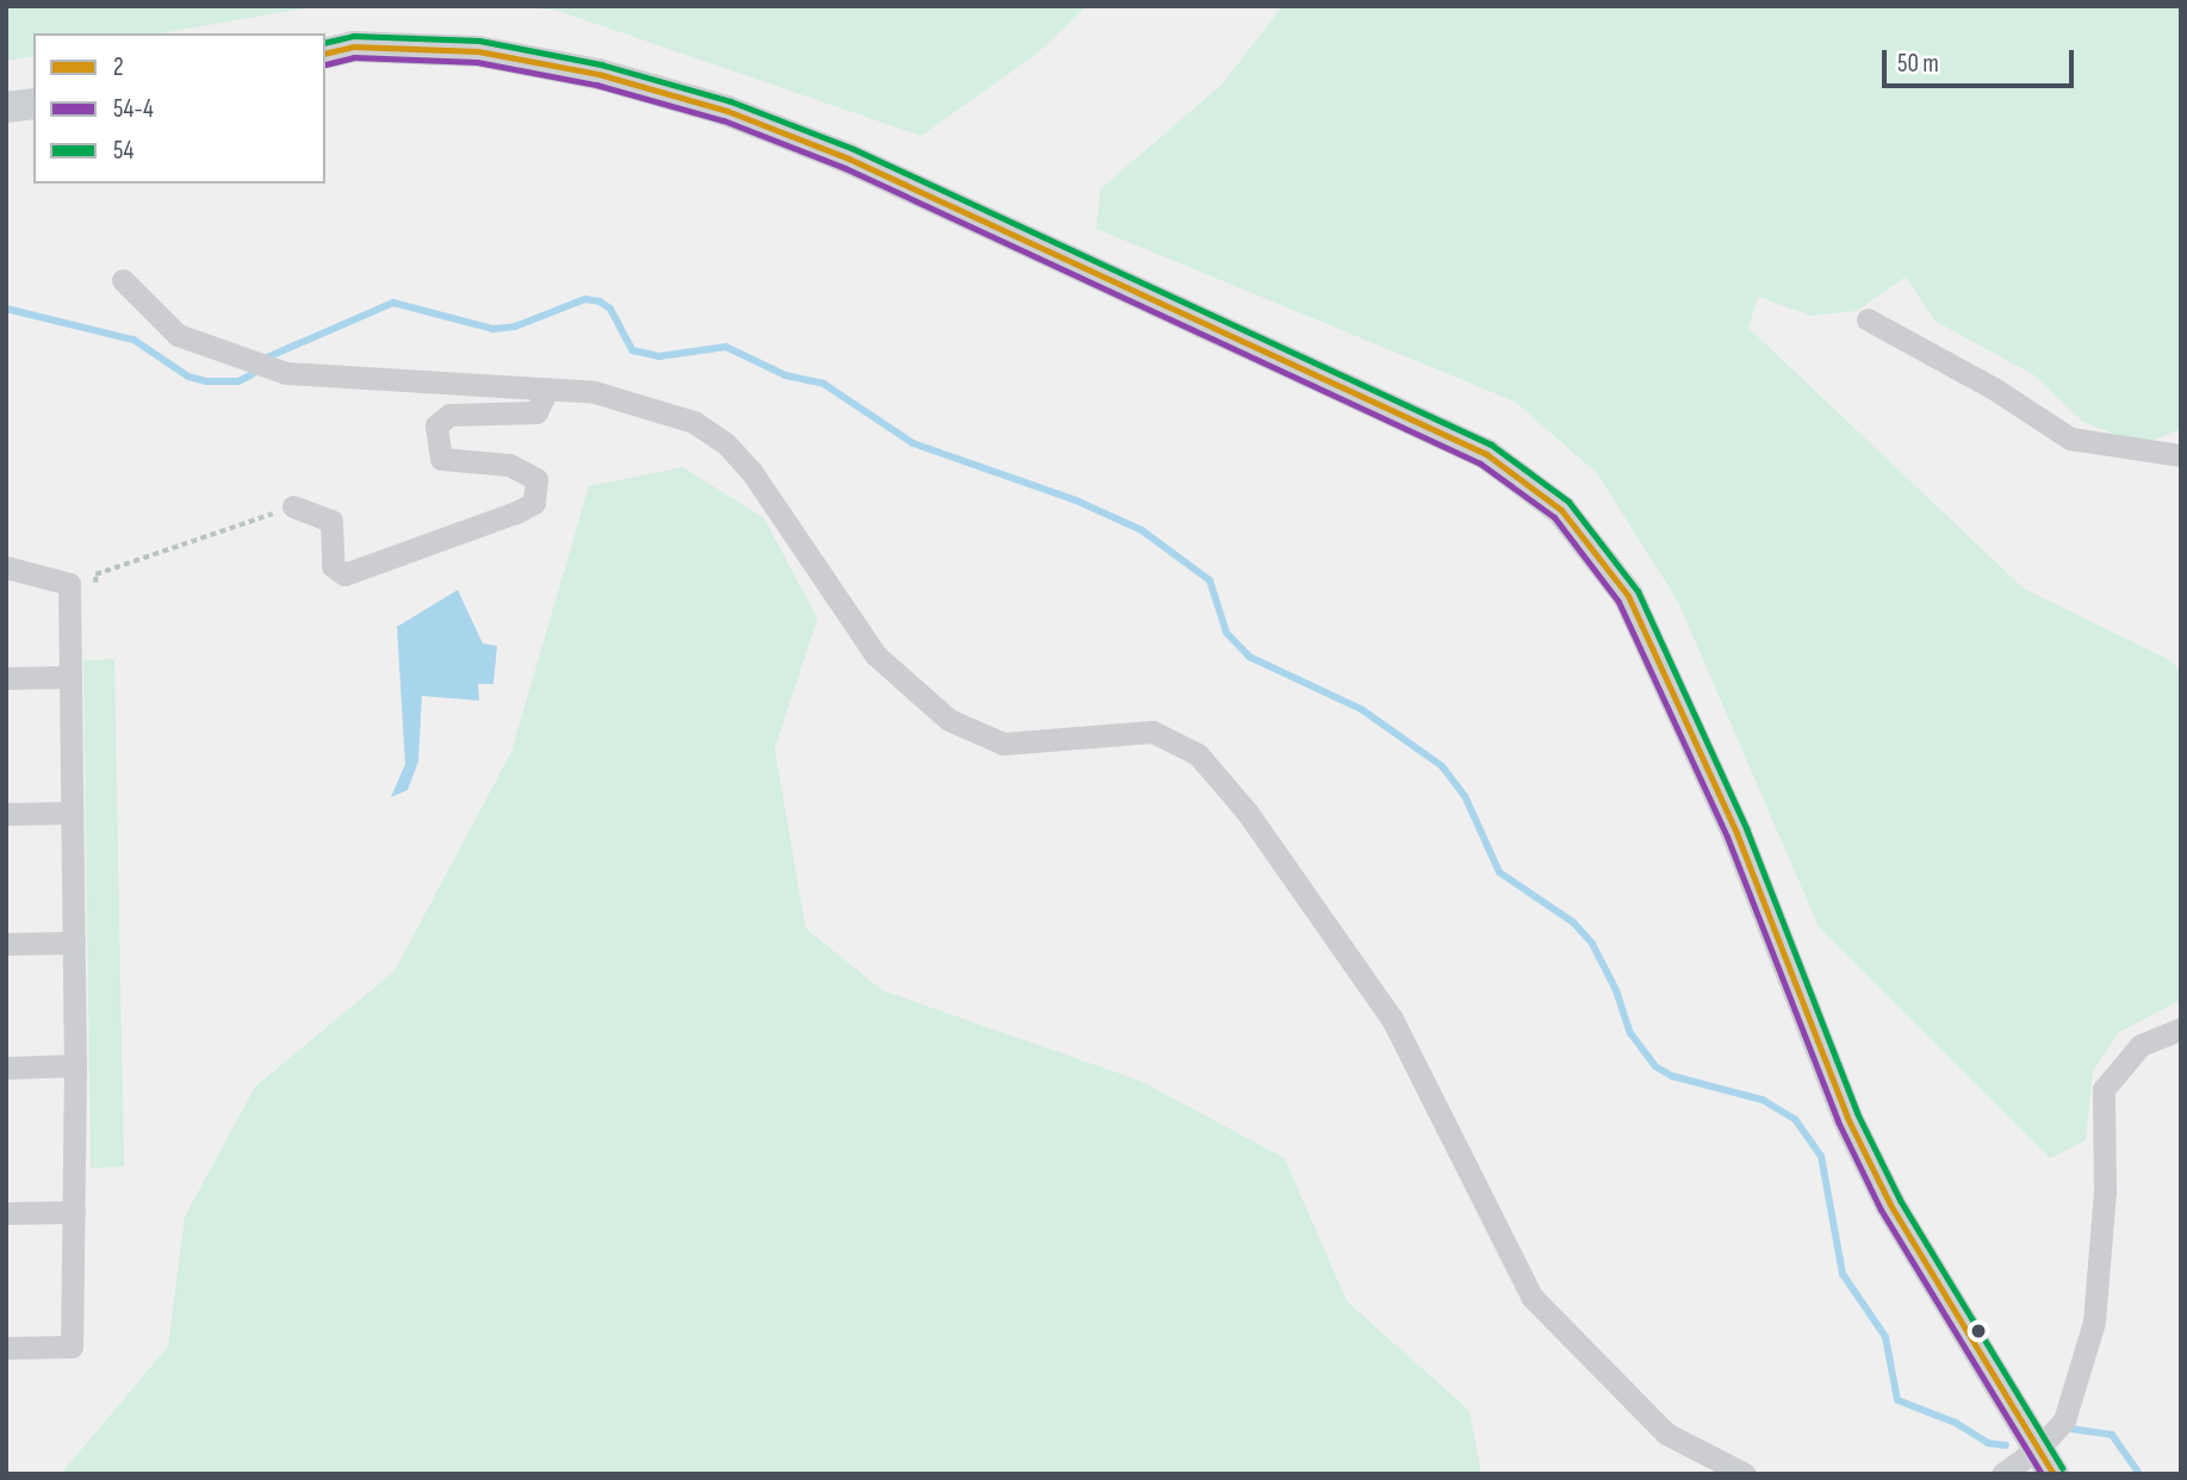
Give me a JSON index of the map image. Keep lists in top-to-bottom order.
{
  "lines": ["transit line 54", "transit line 2", "transit line 54-4"],
  "legend": ["2", "54-4", "54"],
  "scale_bar": "50 m"
}
